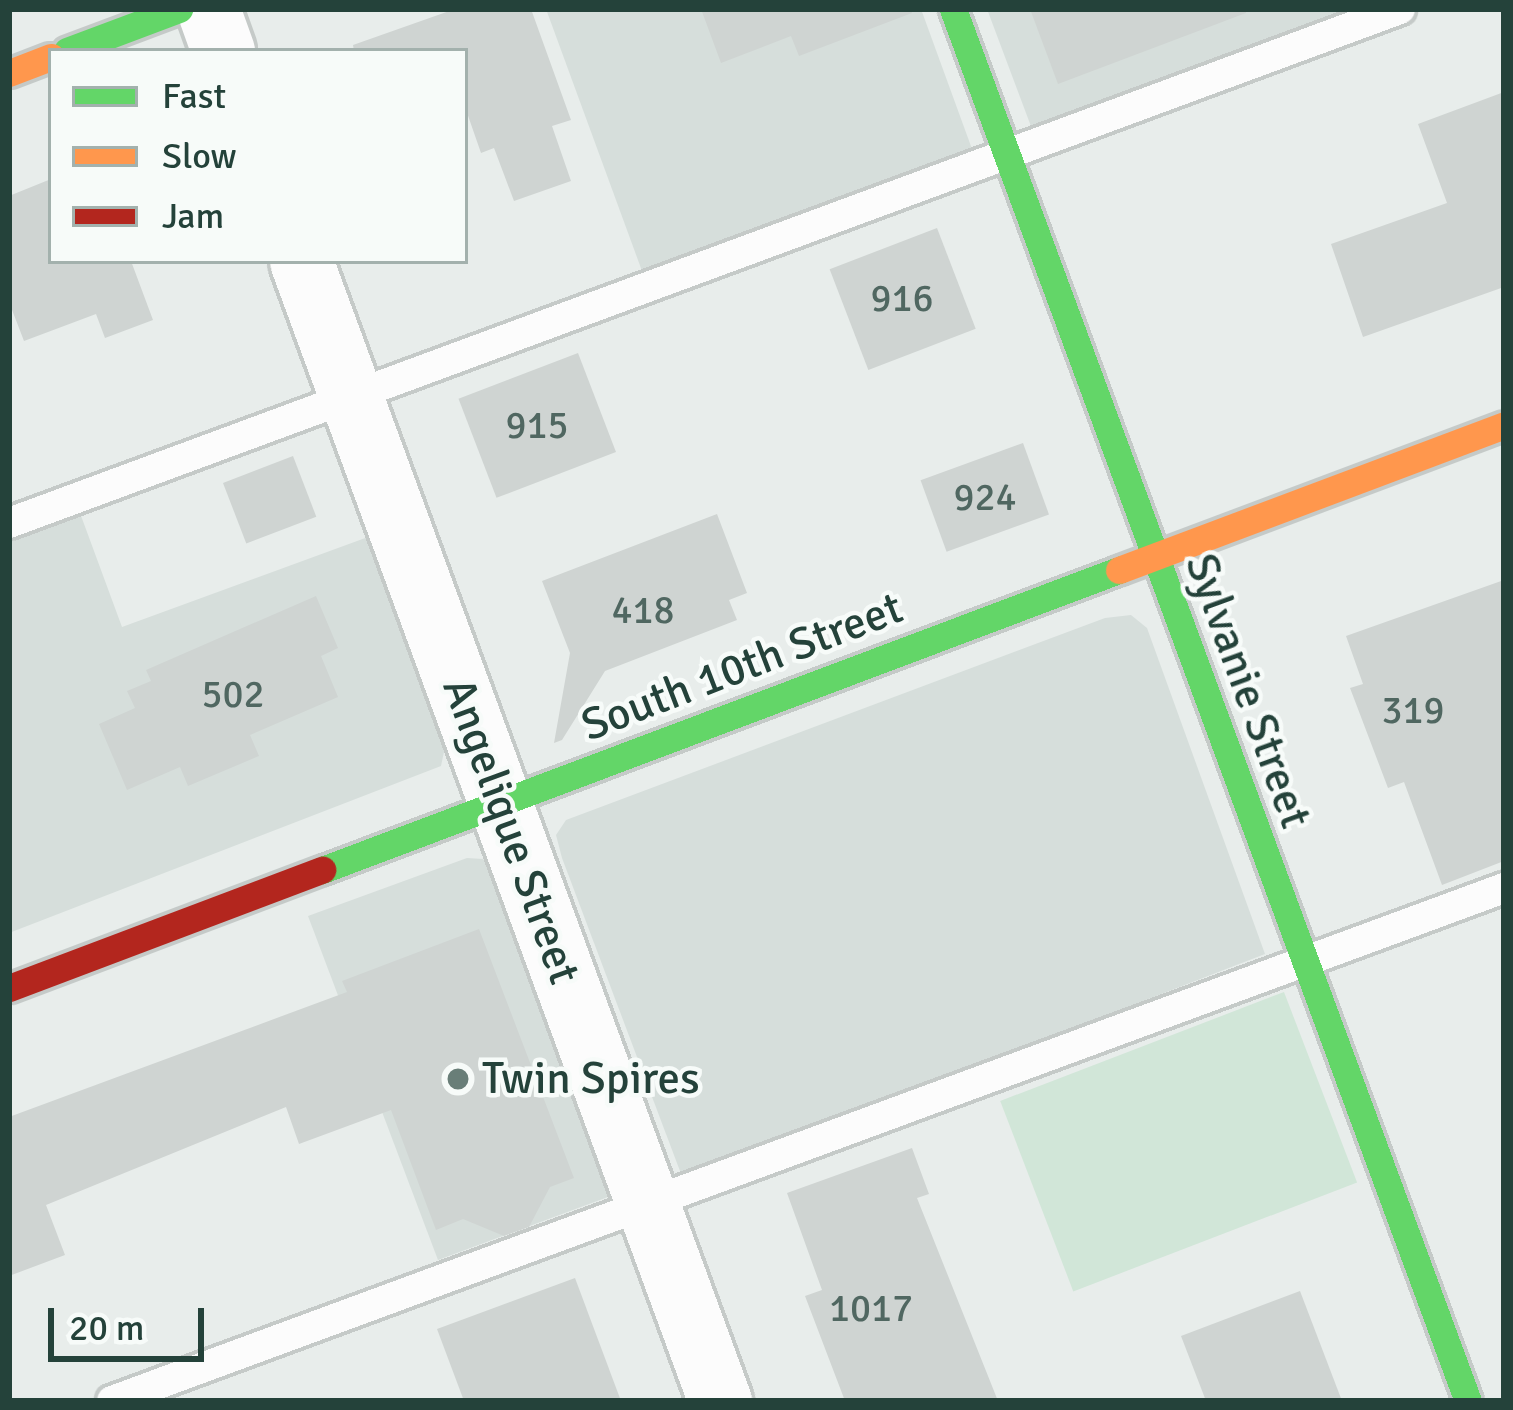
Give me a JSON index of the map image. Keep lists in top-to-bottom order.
{
  "streets": {
    "main road": ["South 10th Street", "Sylvanie Street"],
    "street": ["Angelique Street"]
  },
  "crossings": [
    ["South 10th Street", "Sylvanie Street"],
    ["South 10th Street", "Angelique Street"]
  ],
  "places": ["Twin Spires"],
  "house_numbers": [
    "916",
    "915",
    "924",
    "418",
    "502",
    "319",
    "1017"
  ],
  "legend": ["Fast", "Slow", "Jam"],
  "scale_bar": "20 m"
}
